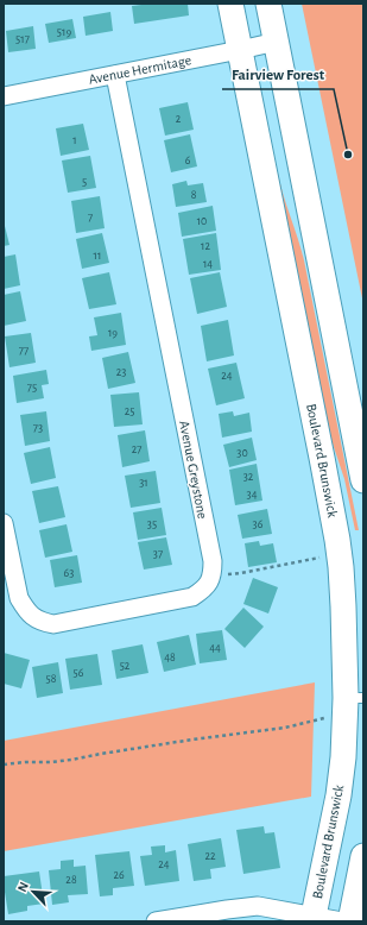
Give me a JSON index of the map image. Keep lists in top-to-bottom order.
{
  "streets": {
    "street": ["Avenue Hermitage", "Boulevard Brunswick", "Avenue Greystone"]
  },
  "crossings": [
    ["Avenue Hermitage", "Boulevard Brunswick"],
    ["Avenue Hermitage", "Avenue Greystone"]
  ],
  "places": ["Fairview Forest"],
  "house_numbers": [
    "519",
    "517",
    "2",
    "1",
    "6",
    "5",
    "8",
    "7",
    "10",
    "12",
    "11",
    "14",
    "19",
    "77",
    "23",
    "24",
    "75",
    "25",
    "73",
    "27",
    "30",
    "32",
    "31",
    "34",
    "35",
    "36",
    "37",
    "63",
    "44",
    "48",
    "52",
    "56",
    "58",
    "22",
    "24",
    "26",
    "28"
  ],
  "north": "top left"
}
